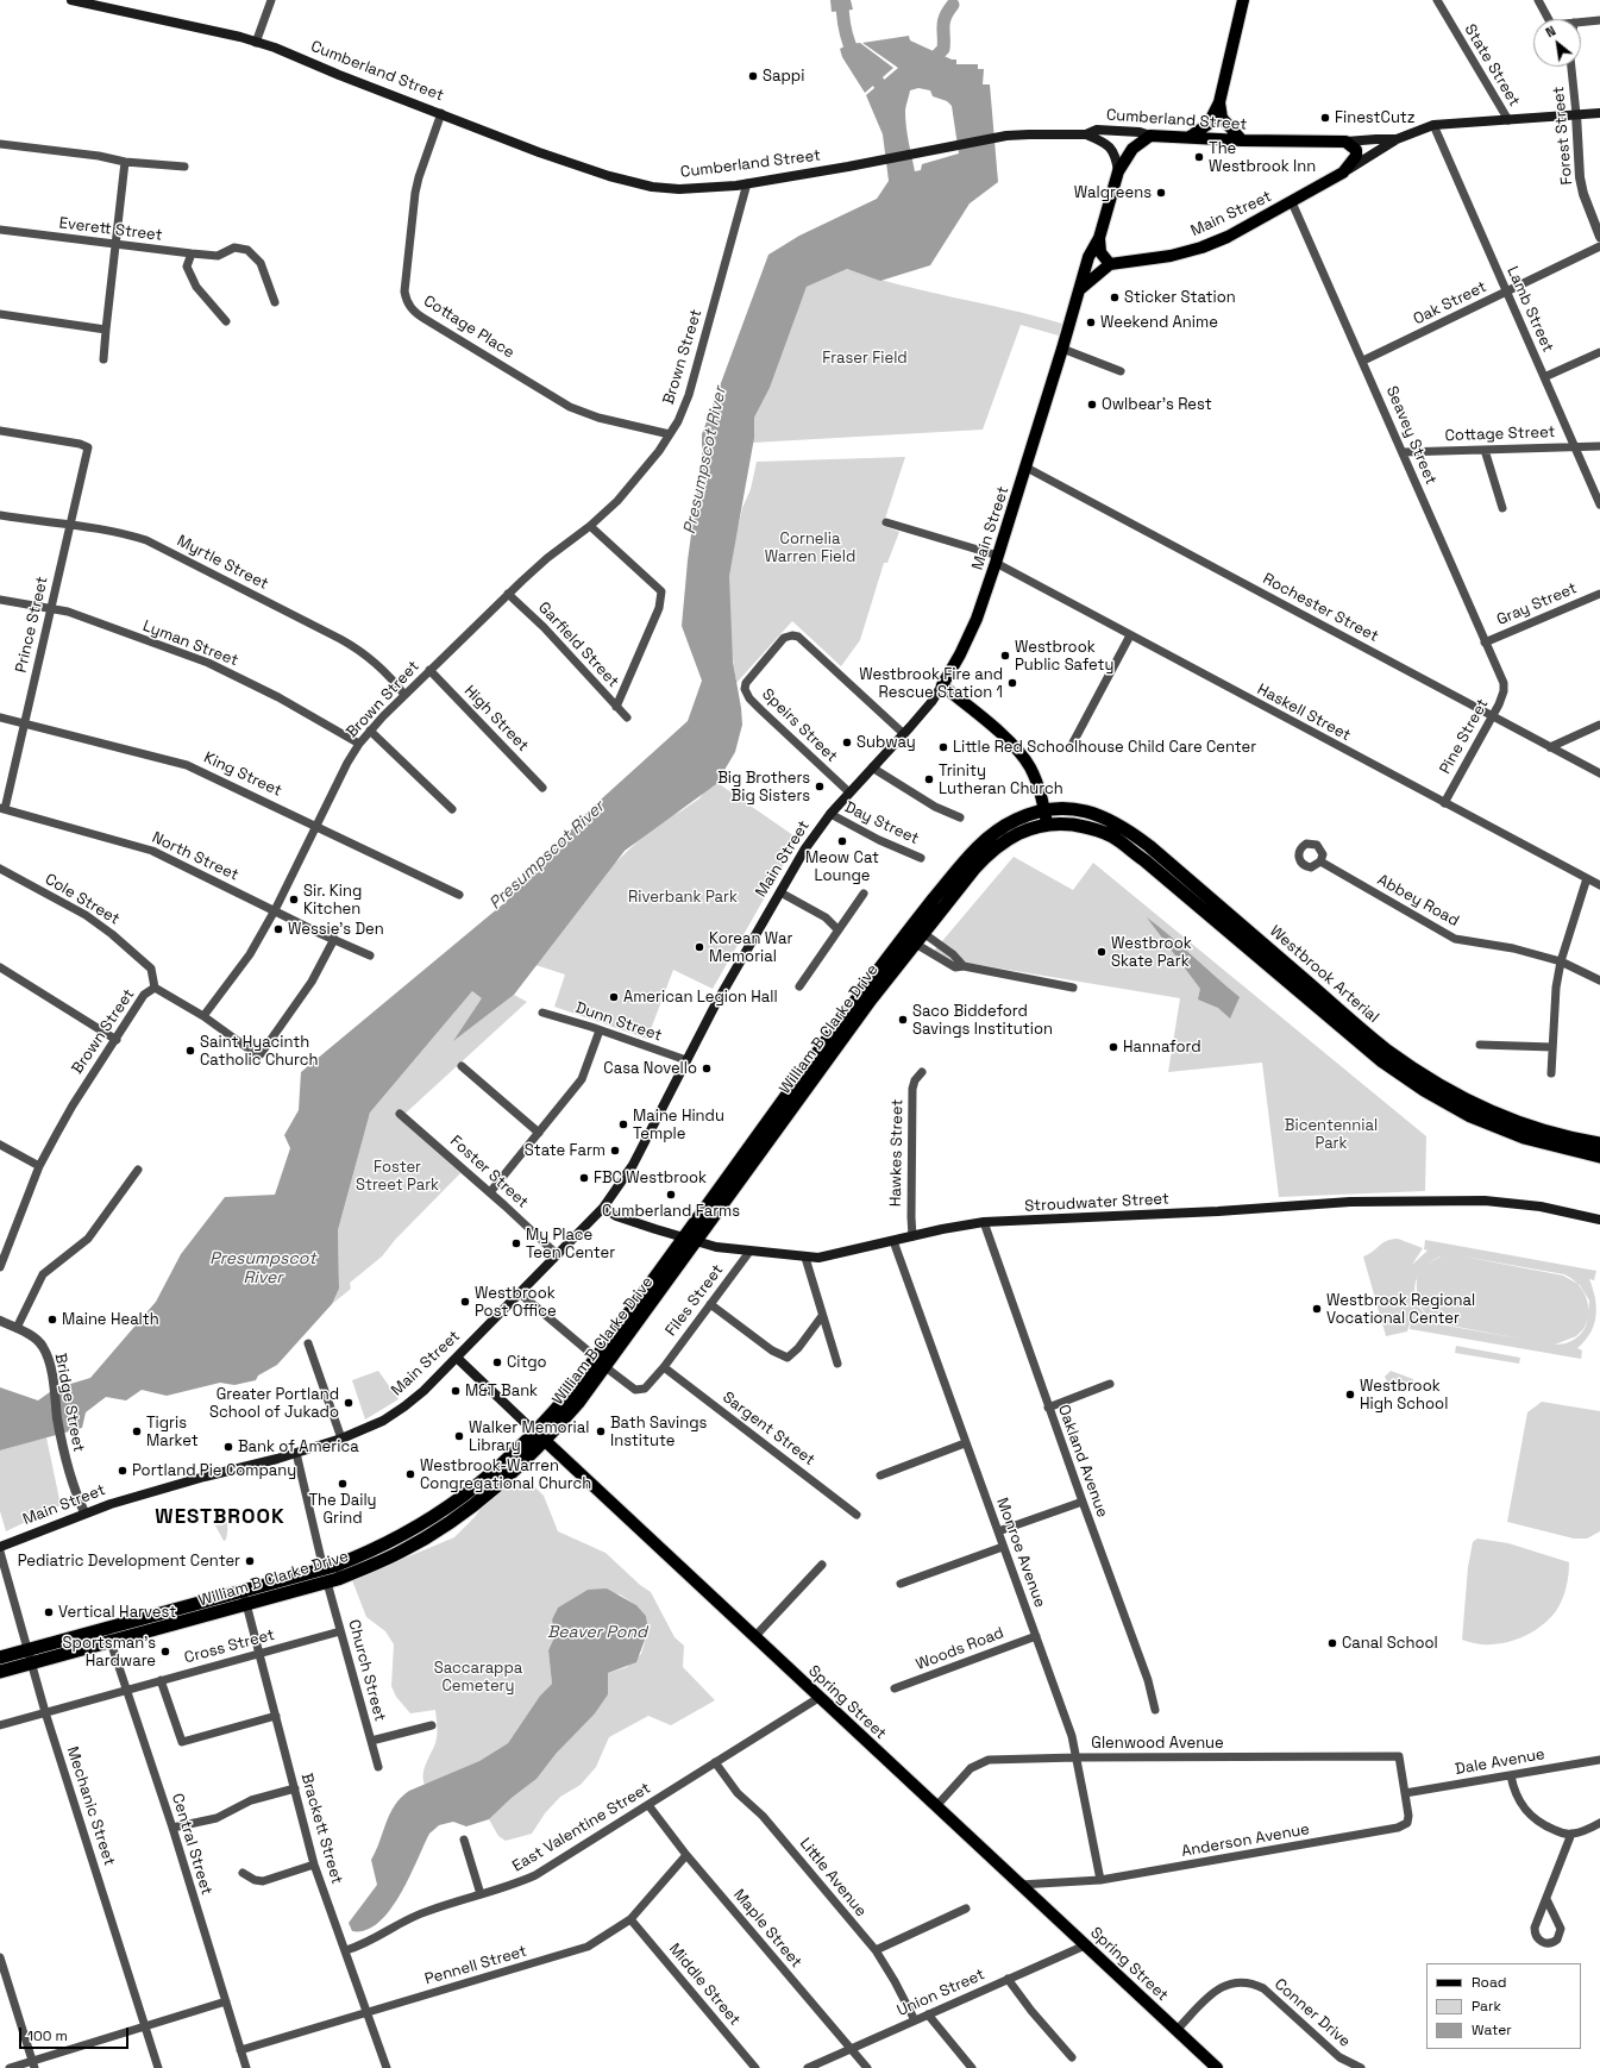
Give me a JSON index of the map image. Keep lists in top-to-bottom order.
{
  "streets": {
    "highway": ["Westbrook Arterial", "William B Clarke Drive"],
    "main road": [
      "Cumberland Street",
      "Main Street",
      "Stroudwater Street",
      "Spring Street"
    ],
    "street": [
      "State Street",
      "Forest Street",
      "Everett Street",
      "Oak Street",
      "Lamb Street",
      "Cottage Place",
      "Brown Street",
      "Cottage Street",
      "Seavey Street",
      "Myrtle Street",
      "Gray Street",
      "Rochester Street",
      "Prince Street",
      "Lyman Street",
      "Garfield Street",
      "Haskell Street",
      "High Street",
      "Speirs Street",
      "Pine Street",
      "King Street",
      "Day Street",
      "North Street",
      "Cole Street",
      "Abbey Road",
      "Dunn Street",
      "Hawkes Street",
      "Foster Street",
      "Files Street",
      "Bridge Street",
      "Sargent Street",
      "Oakland Avenue",
      "Monroe Avenue",
      "Cross Street",
      "Woods Road",
      "Church Street",
      "Glenwood Avenue",
      "Dale Avenue",
      "Mechanic Street",
      "East Valentine Street",
      "Brackett Street",
      "Anderson Avenue",
      "Central Street",
      "Little Avenue",
      "Maple Street",
      "Pennell Street",
      "Middle Street",
      "Union Street",
      "Conner Drive"
    ]
  },
  "crossings": [
    ["State Street", "Main Street"],
    ["Cumberland Street", "Main Street"],
    ["Cumberland Street", "Cottage Place"],
    ["Cumberland Street", "Brown Street"],
    ["Forest Street", "Main Street"],
    ["Main Street", "Lamb Street"],
    ["Main Street", "Seavey Street"],
    ["Main Street", "Rochester Street"],
    ["Main Street", "Haskell Street"],
    ["Main Street", "Speirs Street"],
    ["Main Street", "Day Street"],
    ["Main Street", "Dunn Street"],
    ["Main Street", "Foster Street"],
    ["Main Street", "Stroudwater Street"],
    ["Main Street", "Bridge Street"],
    ["Main Street", "Spring Street"],
    ["Oak Street", "Lamb Street"],
    ["Oak Street", "Seavey Street"],
    ["Lamb Street", "Cottage Street"],
    ["Cottage Place", "Brown Street"],
    ["Brown Street", "Myrtle Street"],
    ["Brown Street", "Lyman Street"],
    ["Brown Street", "Garfield Street"],
    ["Brown Street", "High Street"],
    ["Brown Street", "King Street"],
    ["Brown Street", "North Street"],
    ["Brown Street", "Cole Street"],
    ["Cottage Street", "Seavey Street"],
    ["Seavey Street", "Gray Street"],
    ["Seavey Street", "Pine Street"],
    ["Myrtle Street", "Prince Street"],
    ["Rochester Street", "Pine Street"],
    ["Prince Street", "Lyman Street"],
    ["Prince Street", "King Street"],
    ["Prince Street", "North Street"],
    ["Haskell Street", "Pine Street"],
    ["Westbrook Arterial", "William B Clarke Drive"],
    ["William B Clarke Drive", "Stroudwater Street"],
    ["William B Clarke Drive", "Files Street"],
    ["William B Clarke Drive", "Church Street"],
    ["William B Clarke Drive", "Spring Street"],
    ["William B Clarke Drive", "Mechanic Street"],
    ["William B Clarke Drive", "Brackett Street"],
    ["William B Clarke Drive", "Central Street"],
    ["Hawkes Street", "Stroudwater Street"],
    ["Stroudwater Street", "Files Street"],
    ["Stroudwater Street", "Oakland Avenue"],
    ["Stroudwater Street", "Monroe Avenue"],
    ["Files Street", "Sargent Street"],
    ["Monroe Avenue", "Woods Road"],
    ["Monroe Avenue", "Glenwood Avenue"],
    ["Monroe Avenue", "Anderson Avenue"],
    ["Cross Street", "Church Street"],
    ["Cross Street", "Mechanic Street"],
    ["Cross Street", "Brackett Street"],
    ["Cross Street", "Central Street"],
    ["Spring Street", "Glenwood Avenue"],
    ["Spring Street", "East Valentine Street"],
    ["Spring Street", "Anderson Avenue"],
    ["Spring Street", "Union Street"],
    ["Spring Street", "Conner Drive"],
    ["Glenwood Avenue", "Anderson Avenue"],
    ["Dale Avenue", "Anderson Avenue"],
    ["East Valentine Street", "Brackett Street"],
    ["East Valentine Street", "Little Avenue"],
    ["East Valentine Street", "Maple Street"],
    ["Brackett Street", "Pennell Street"],
    ["Central Street", "Pennell Street"],
    ["Little Avenue", "Union Street"],
    ["Maple Street", "Pennell Street"],
    ["Maple Street", "Union Street"],
    ["Pennell Street", "Middle Street"]
  ],
  "districts": ["WESTBROOK"],
  "water": ["Presumpscot River", "Beaver Pond"],
  "parks": [
    "Fraser Field",
    "Cornelia Warren Field",
    "Riverbank Park",
    "Bicentennial Park",
    "Foster Street Park",
    "Saccarappa Cemetery"
  ],
  "places": [
    "Sappi",
    "FinestCutz",
    "The Westbrook Inn",
    "Walgreens",
    "Sticker Station",
    "Weekend Anime",
    "Owlbear's Rest",
    "Westbrook Public Safety",
    "Westbrook Fire and Rescue Station 1",
    "Subway",
    "Little Red Schoolhouse Child Care Center",
    "Trinity Lutheran Church",
    "Big Brothers Big Sisters",
    "Meow Cat Lounge",
    "Sir. King Kitchen",
    "Wessie's Den",
    "Korean War Memorial",
    "Westbrook Skate Park",
    "American Legion Hall",
    "Saco Biddeford Savings Institution",
    "Hannaford",
    "Saint Hyacinth Catholic Church",
    "Casa Novello",
    "Maine Hindu Temple",
    "State Farm",
    "FBC Westbrook",
    "Cumberland Farms",
    "My Place Teen Center",
    "Westbrook Post Office",
    "Westbrook Regional Vocational Center",
    "Maine Health",
    "Citgo",
    "M&T Bank",
    "Westbrook High School",
    "Greater Portland School of Jukado",
    "Tigris Market",
    "Bath Savings Institute",
    "Walker Memorial Library",
    "Bank of America",
    "Portland Pie Company",
    "Westbrook-Warren Congregational Church",
    "The Daily Grind",
    "Pediatric Development Center",
    "Vertical Harvest",
    "Canal School",
    "Sportsman's Hardware"
  ],
  "legend": ["Road", "Park", "Water"],
  "scale_bar": "100 m",
  "north": "top left"
}
